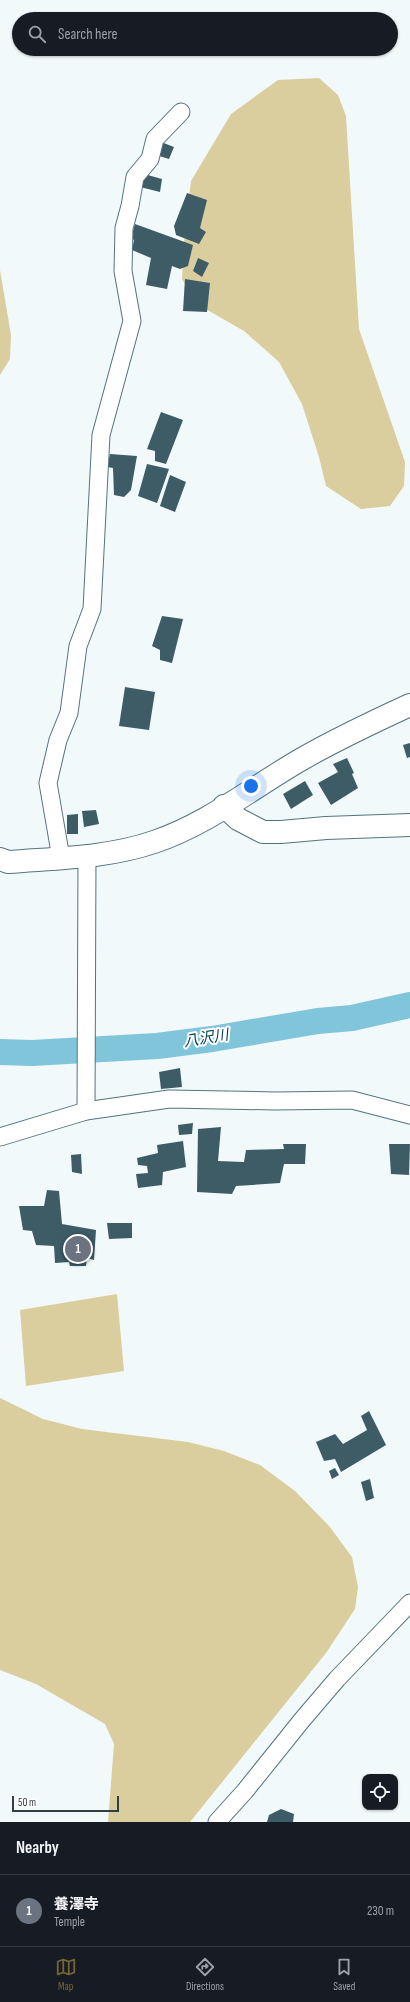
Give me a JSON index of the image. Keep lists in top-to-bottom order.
{
  "water": ["八沢川"],
  "scale_bar": "50 m",
  "page": {
    "search": "Search here",
    "pins": "1",
    "scale": "50 m",
    "heading": "Nearby",
    "list": [
      {
        "mark": "1",
        "name": "養澤寺",
        "note": "Temple",
        "value": "230 m"
      }
    ],
    "nav": ["Map", "Directions", "Saved"]
  }
}
